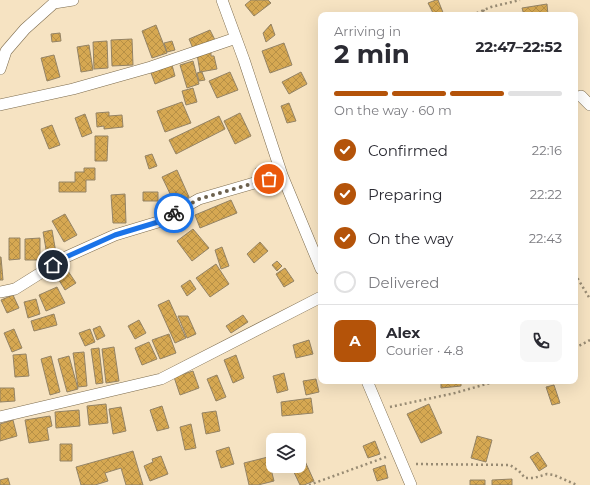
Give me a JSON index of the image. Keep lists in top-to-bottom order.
{
  "page": {
    "heading": ["2 min", "Arriving in", "22:47–22:52"],
    "panel": ["Alex", "Courier · 4.8"],
    "bar": "On the way · 60 m",
    "list": [
      ["Confirmed", "22:16"],
      ["Preparing", "22:22"],
      ["On the way", "22:43"],
      "Delivered"
    ],
    "round": "A"
  }
}
